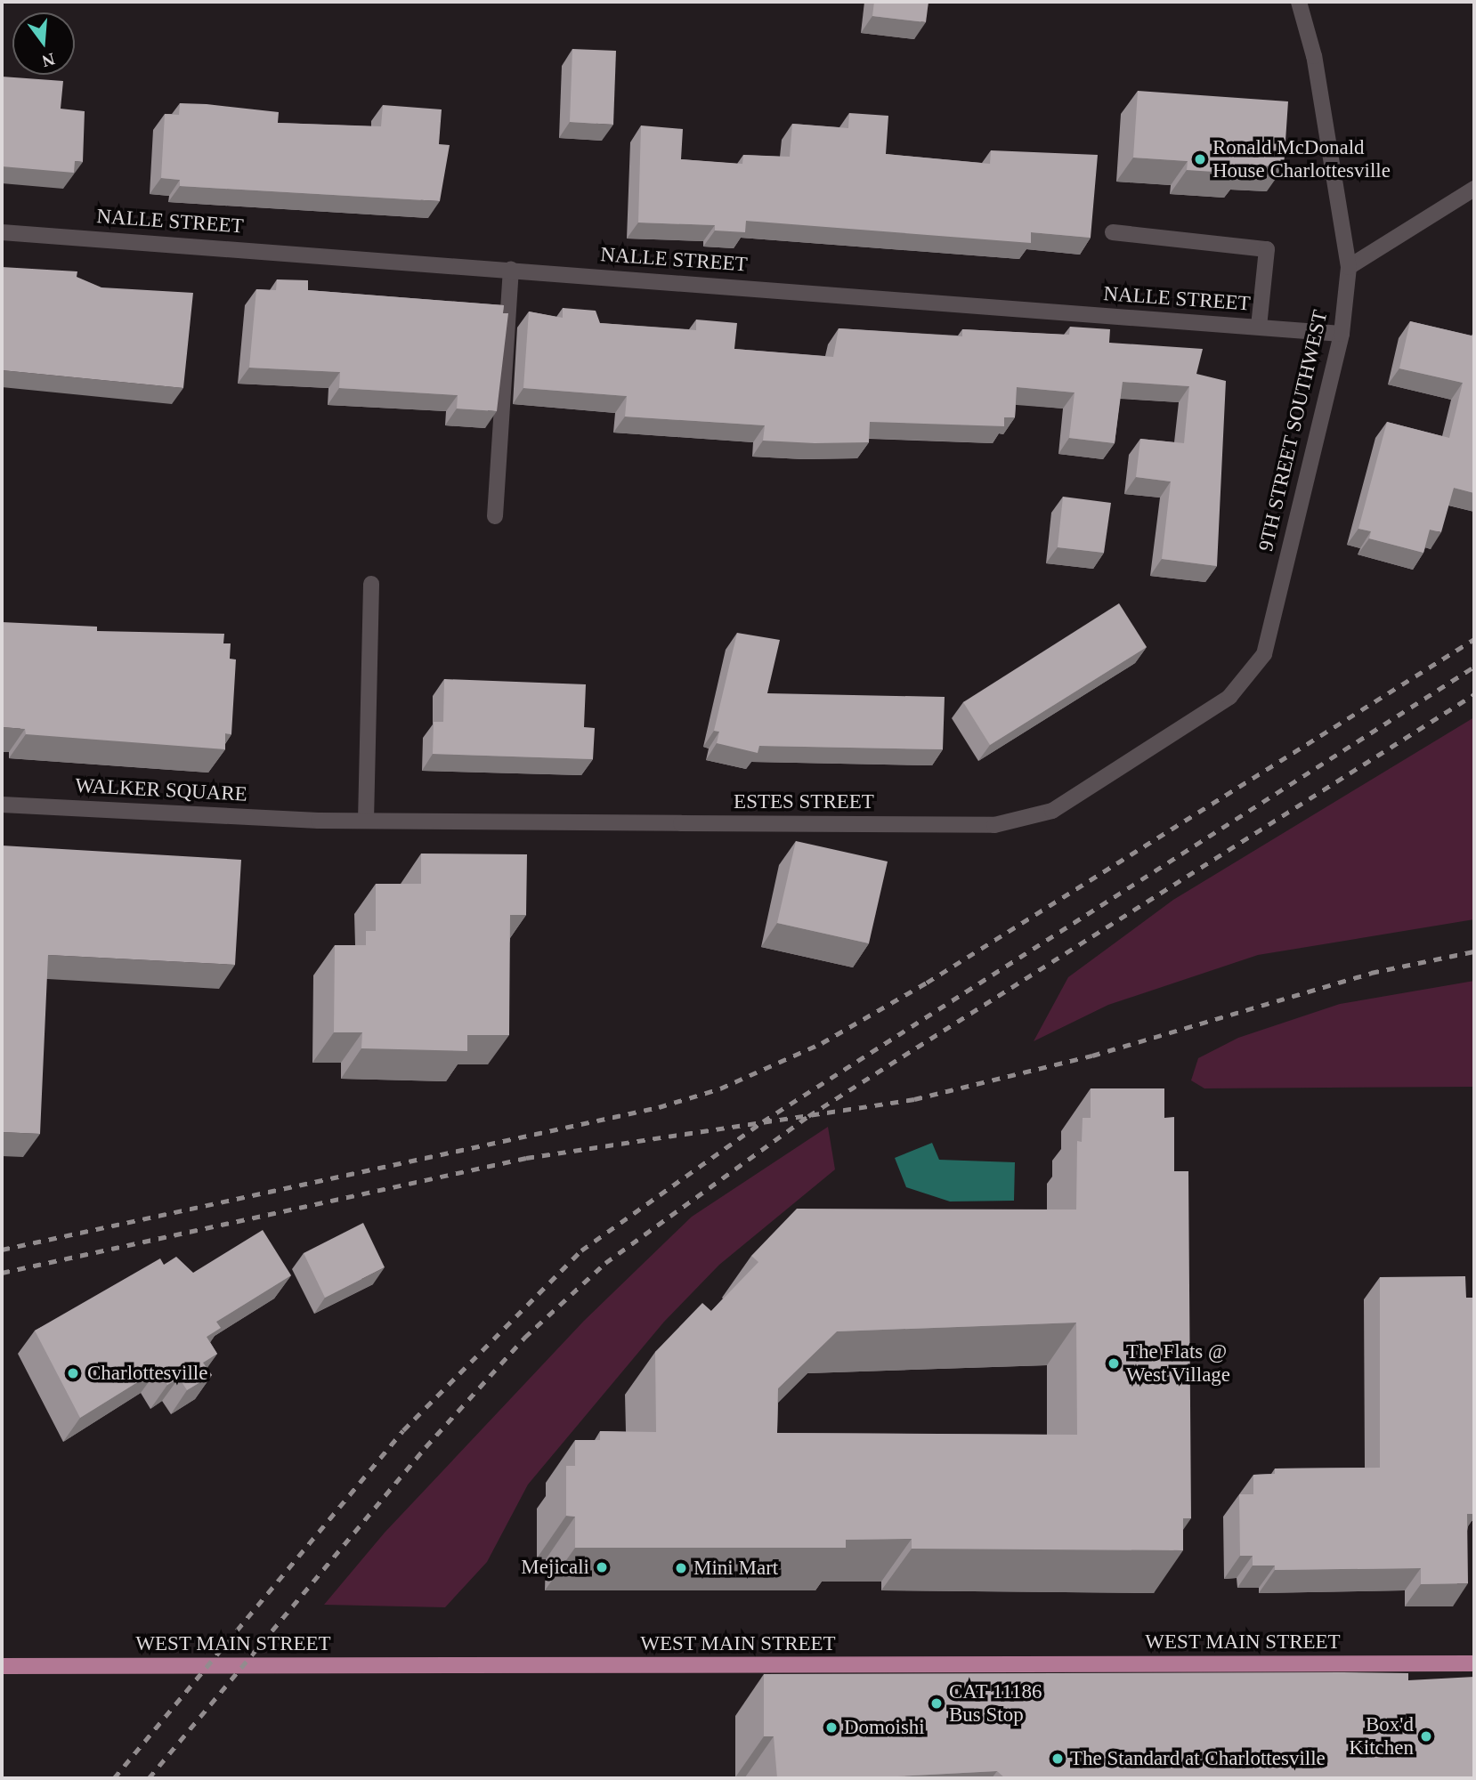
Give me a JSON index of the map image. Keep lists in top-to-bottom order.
{
  "streets": {
    "main road": ["WEST MAIN STREET"],
    "street": [
      "NALLE STREET",
      "9TH STREET SOUTHWEST",
      "WALKER SQUARE",
      "ESTES STREET"
    ]
  },
  "crossings": [
    ["NALLE STREET", "9TH STREET SOUTHWEST"],
    ["9TH STREET SOUTHWEST", "ESTES STREET"],
    ["WALKER SQUARE", "ESTES STREET"]
  ],
  "places": [
    "Ronald McDonald House Charlottesville",
    "The Flats @ West Village",
    "Charlottesville",
    "Mejicali",
    "Mini Mart",
    "CAT 11186 Bus Stop",
    "Domoishi",
    "Box'd Kitchen",
    "The Standard at Charlottesville"
  ],
  "north": "bottom"
}
